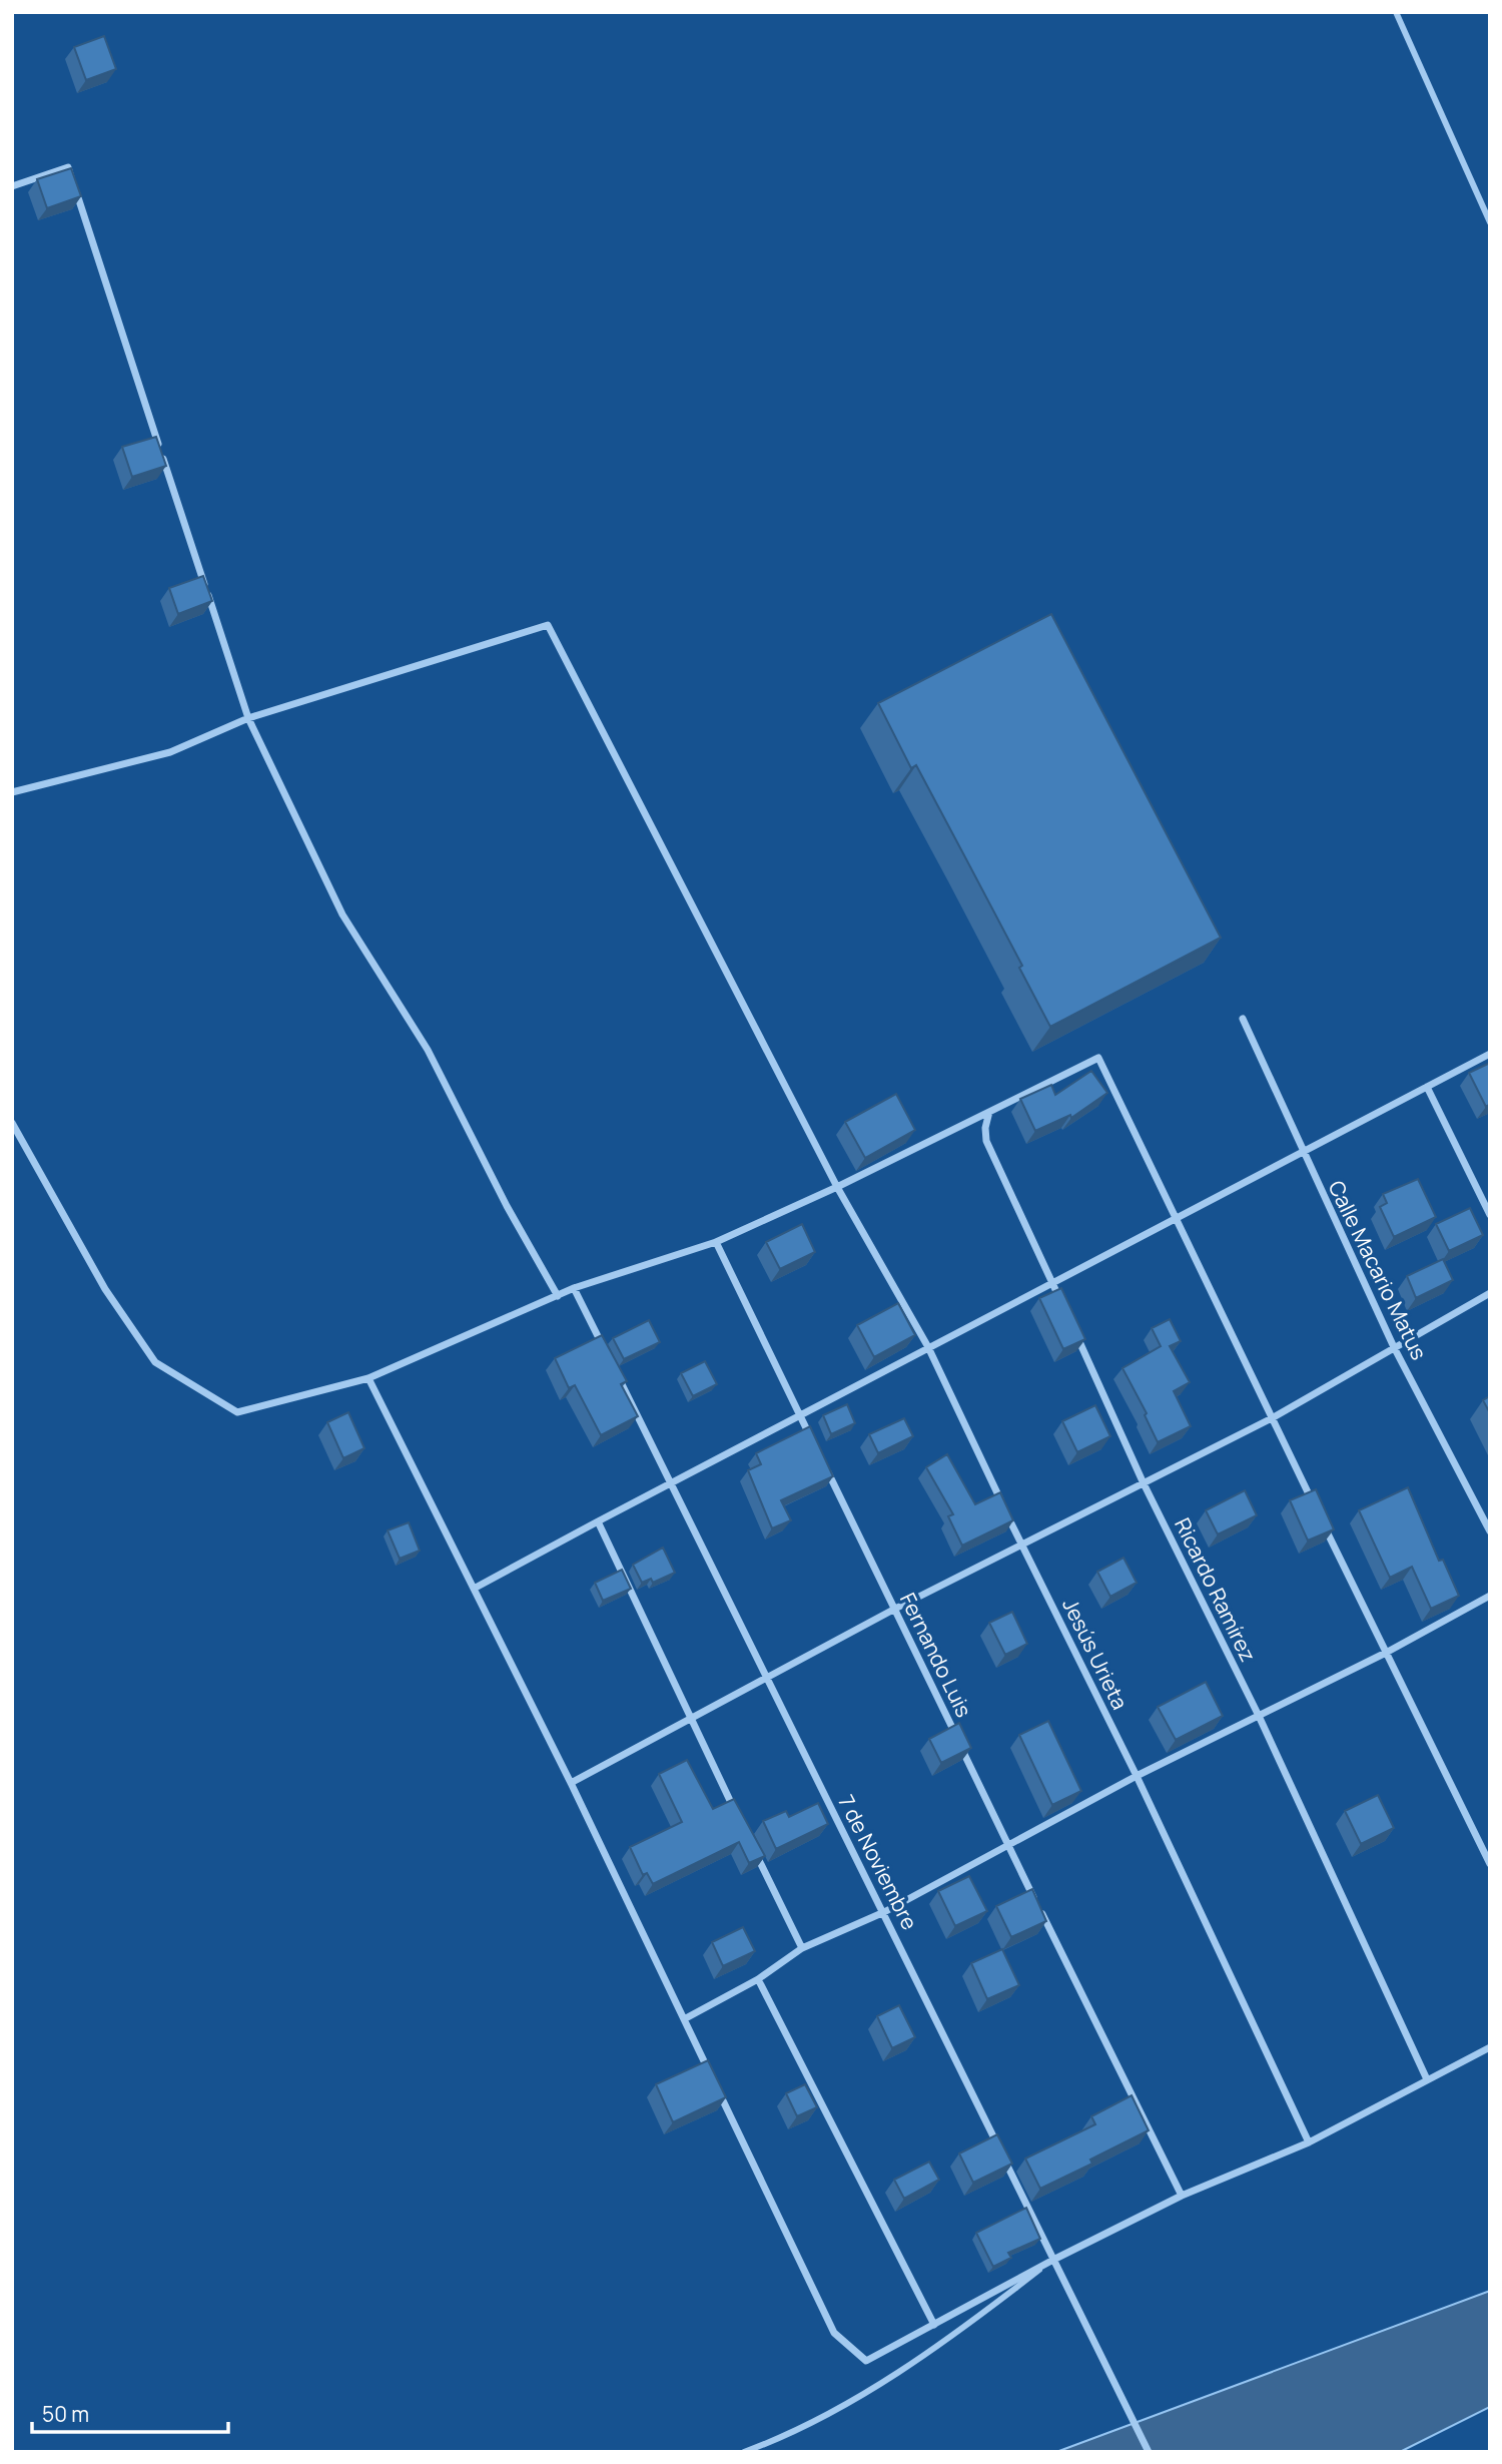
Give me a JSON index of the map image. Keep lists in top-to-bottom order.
{
  "streets": {
    "street": [
      "Calle Macario Matus",
      "Ricardo Ramírez",
      "Jesús Urieta",
      "Fernando Luis",
      "7 de Noviembre"
    ]
  },
  "scale_bar": "50 m"
}
